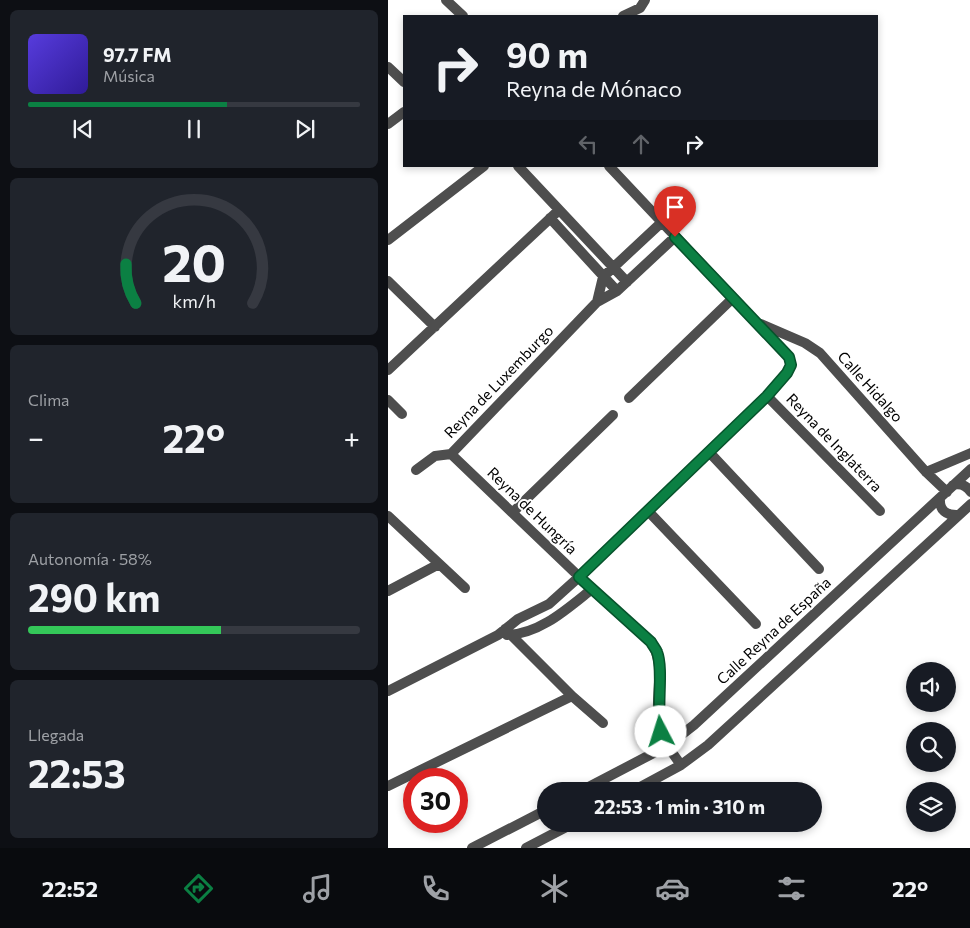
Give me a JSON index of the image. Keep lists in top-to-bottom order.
{
  "streets": {
    "street": [
      "Reyna de Luxemburgo",
      "Calle Hidalgo",
      "Reyna de Inglaterra",
      "Reyna de Hungría",
      "Calle Reyna de España"
    ]
  },
  "crossings": [
    ["Reyna de Luxemburgo", "Calle Hidalgo"],
    ["Reyna de Luxemburgo", "Reyna de Hungría"],
    ["Calle Hidalgo", "Reyna de Inglaterra"],
    ["Calle Hidalgo", "Calle Reyna de España"],
    ["Reyna de Hungría", "Calle Reyna de España"]
  ],
  "page": {
    "turn": ["90 m", "Reyna de Mónaco"],
    "song": ["97.7 FM", "Música"],
    "tile": [
      "Clima",
      ["Autonomía · 58%", "290 km"],
      ["Llegada", "22:53"]
    ],
    "heat": ["−", "22°", "+"],
    "limit": "30",
    "trip": "22:53 · 1 min · 310 m",
    "tabs": ["22:52", "22°"],
    "gauge": ["20", "km/h"]
  }
}
